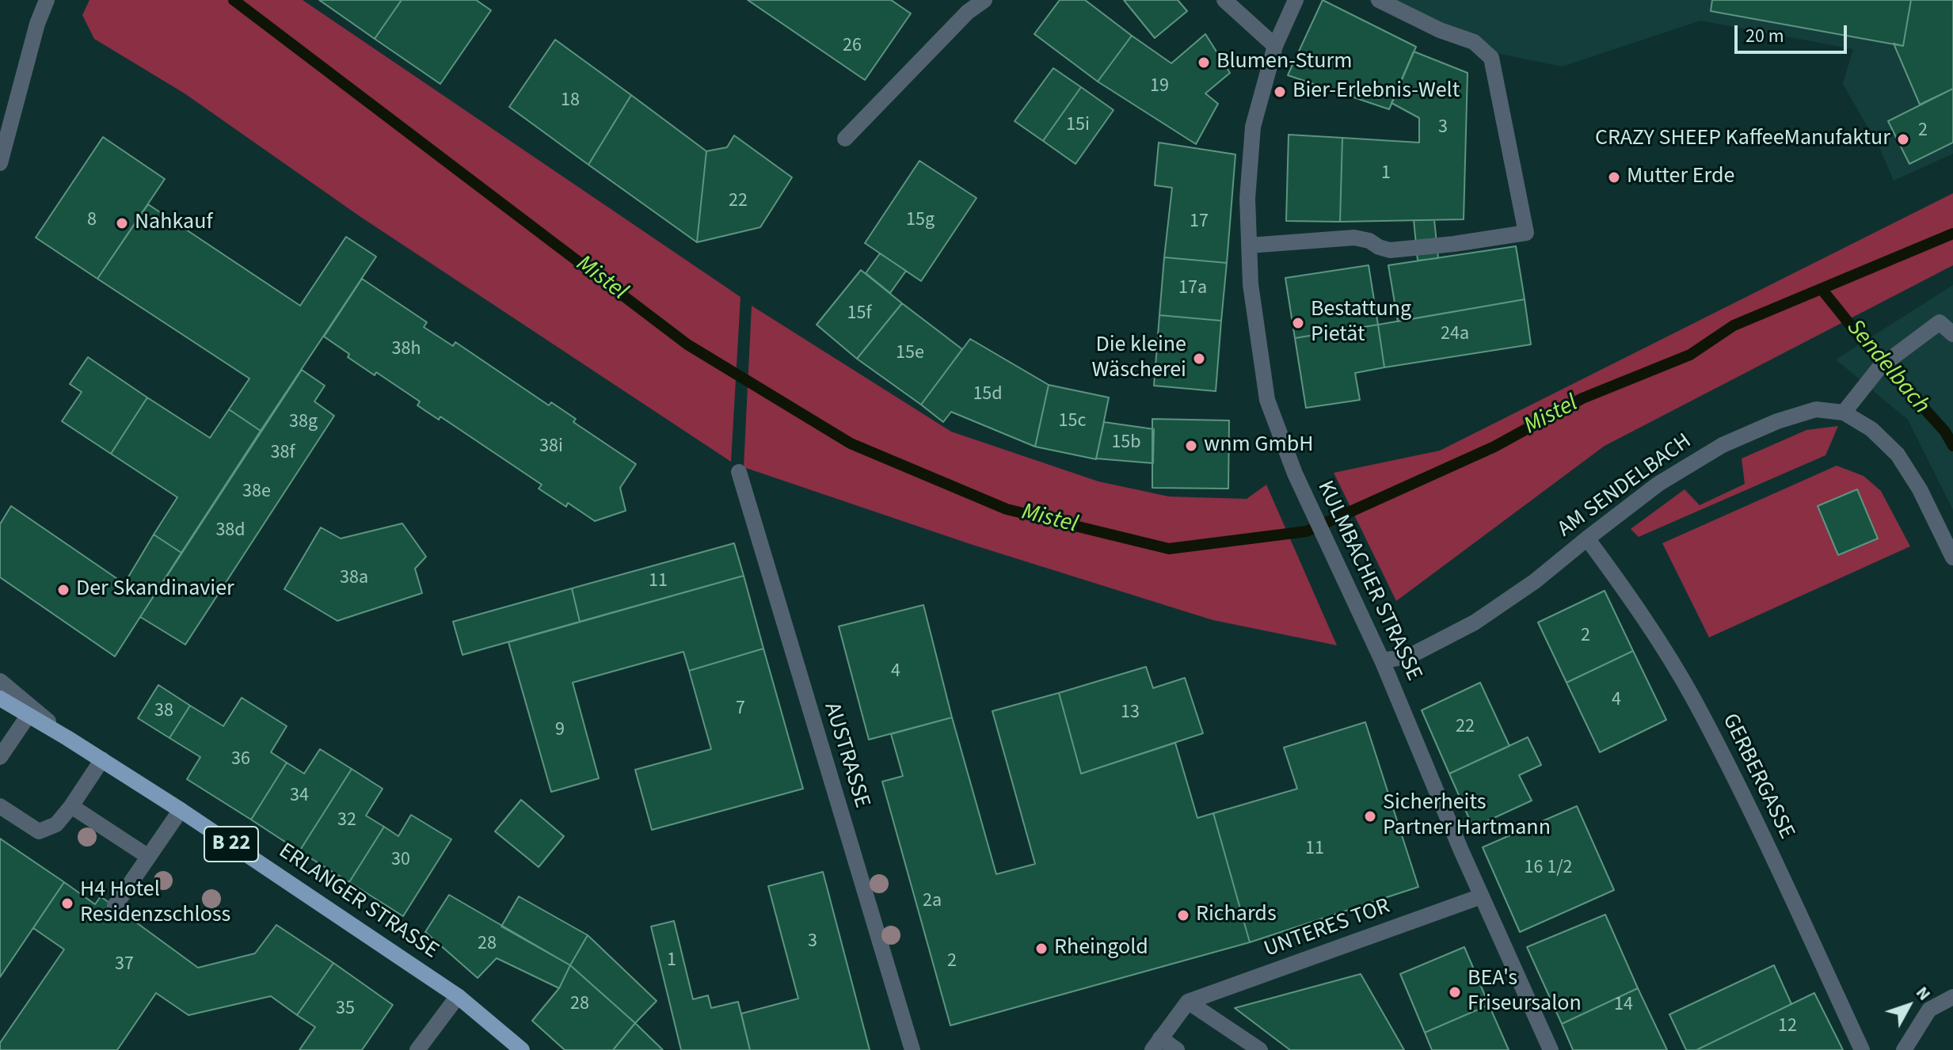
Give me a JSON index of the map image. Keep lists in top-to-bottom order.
{
  "streets": {
    "main road": ["B 22", "ERLANGER STRASSE"],
    "street": [
      "AM SENDELBACH",
      "KULMBACHER STRASSE",
      "AUSTRASSE",
      "GERBERGASSE",
      "UNTERES TOR"
    ]
  },
  "crossings": [
    ["AM SENDELBACH", "KULMBACHER STRASSE"],
    ["AM SENDELBACH", "GERBERGASSE"],
    ["KULMBACHER STRASSE", "UNTERES TOR"]
  ],
  "water": ["Mistel", "Sendelbach"],
  "places": [
    "Blumen-Sturm",
    "Bier-Erlebnis-Welt",
    "CRAZY SHEEP KaffeeManufaktur",
    "Mutter Erde",
    "Nahkauf",
    "Bestattung Pietät",
    "Die kleine Wäscherei",
    "wnm GmbH",
    "Der Skandinavier",
    "Sicherheits Partner Hartmann",
    "H4 Hotel Residenzschloss",
    "Richards",
    "Rheingold",
    "BEA's Friseursalon"
  ],
  "house_numbers": [
    "26",
    "19",
    "18",
    "15i",
    "3",
    "2",
    "1",
    "22",
    "8",
    "15g",
    "17",
    "17a",
    "15f",
    "24a",
    "38h",
    "15e",
    "15d",
    "15c",
    "38g",
    "15b",
    "38i",
    "38f",
    "38e",
    "38d",
    "38a",
    "11",
    "2",
    "4",
    "4",
    "7",
    "38",
    "13",
    "22",
    "9",
    "36",
    "34",
    "32",
    "11",
    "30",
    "16 1/2",
    "2a",
    "3",
    "28",
    "1",
    "2",
    "37",
    "28",
    "14",
    "35",
    "12"
  ],
  "scale_bar": "20 m",
  "north": "top right"
}
